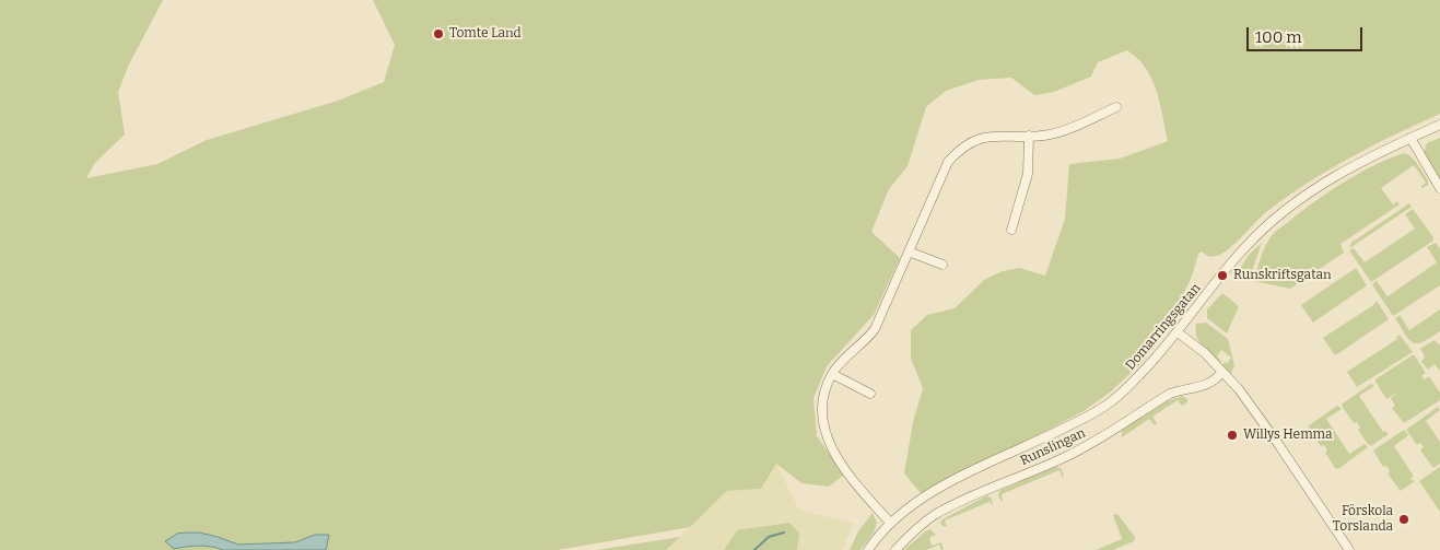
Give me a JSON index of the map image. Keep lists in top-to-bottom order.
{
  "streets": {
    "street": ["Domarringsgatan", "Runslingan"]
  },
  "places": [
    "Tomte Land",
    "Runskriftsgatan",
    "Willys Hemma",
    "Förskola Torslanda"
  ],
  "scale_bar": "100 m"
}
